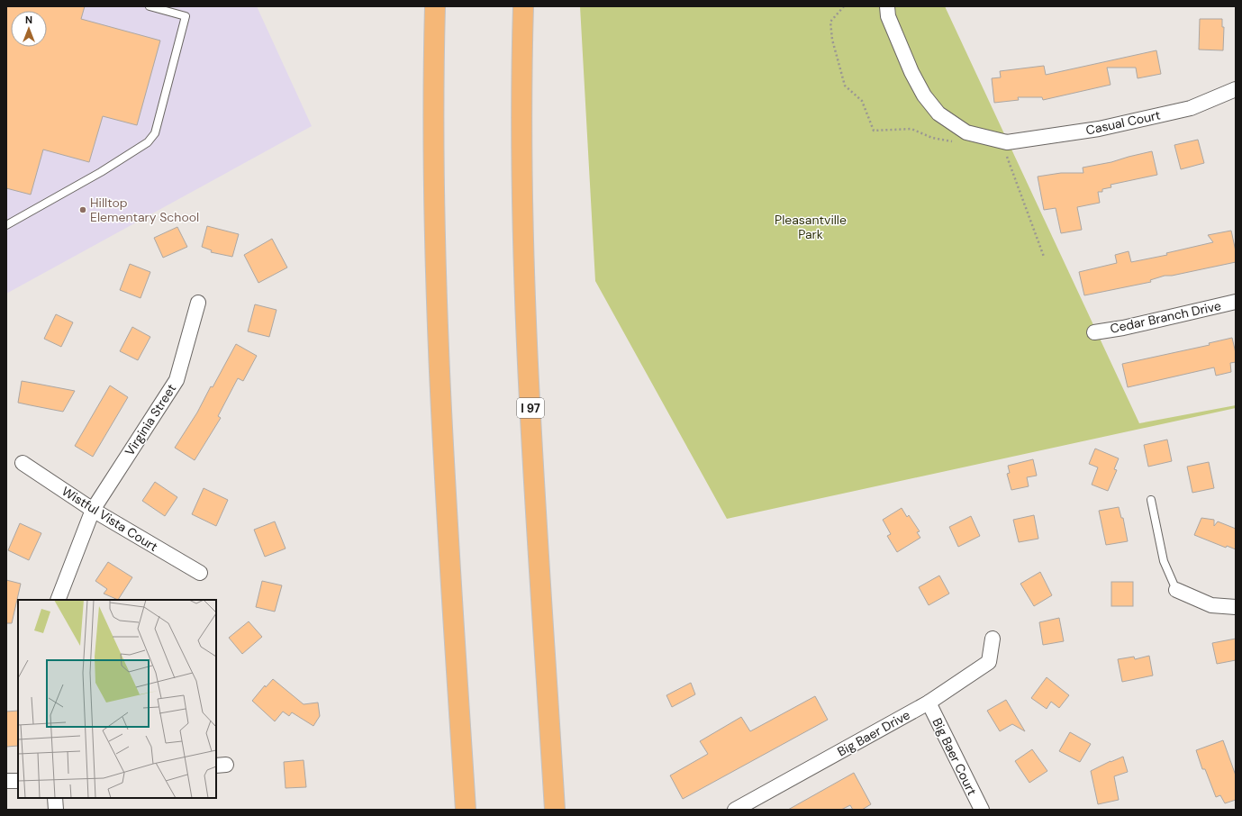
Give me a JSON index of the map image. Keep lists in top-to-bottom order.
{
  "streets": {
    "highway": ["I 97"],
    "street": [
      "Casual Court",
      "Cedar Branch Drive",
      "Virginia Street",
      "Wistful Vista Court",
      "Big Baer Drive",
      "Big Baer Court"
    ]
  },
  "crossings": [
    ["Virginia Street", "Wistful Vista Court"],
    ["Big Baer Drive", "Big Baer Court"]
  ],
  "parks": ["Pleasantville Park"],
  "places": ["Hilltop Elementary School"],
  "north": "top"
}
